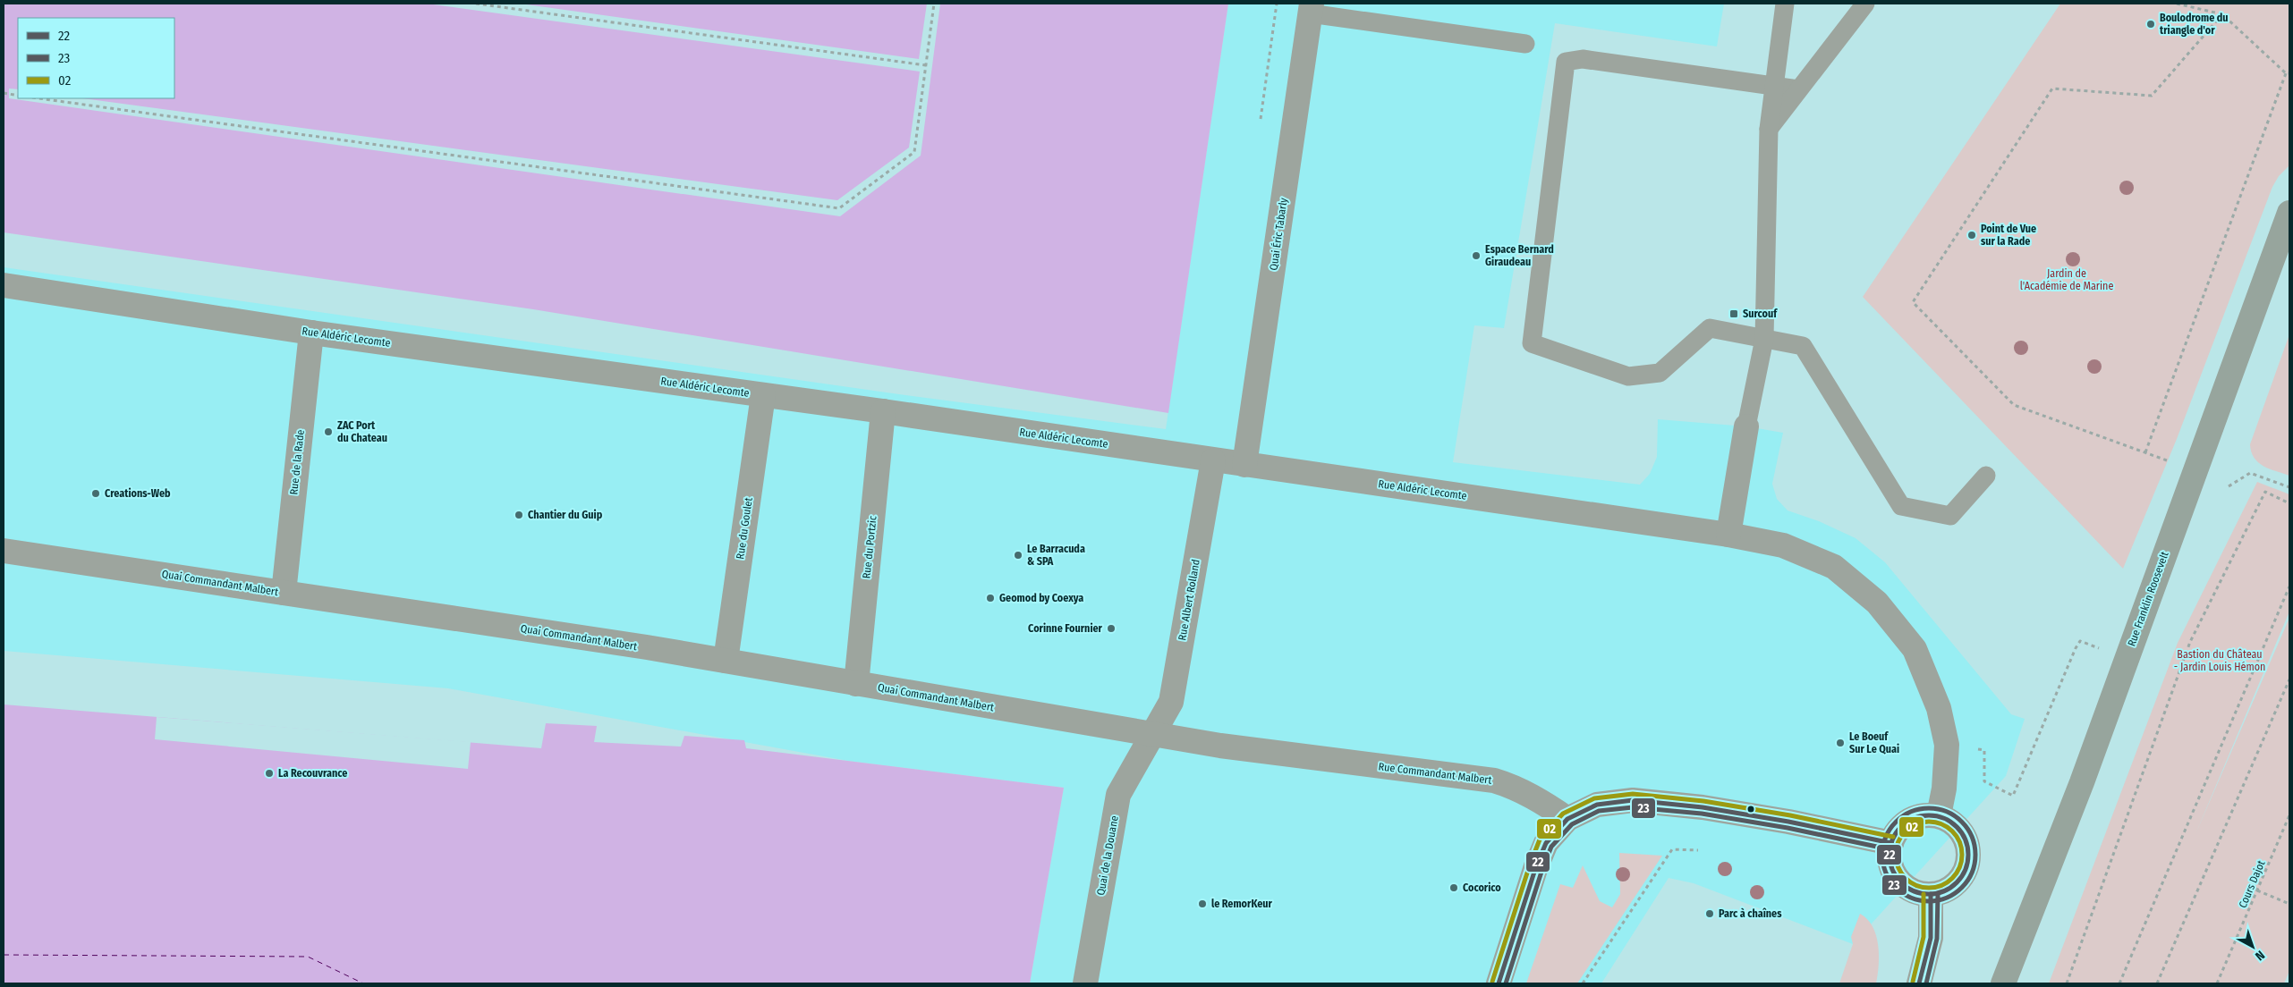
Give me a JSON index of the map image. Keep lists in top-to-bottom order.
{
  "streets": {
    "main road": ["Rue Franklin Roosevelt"],
    "street": [
      "Quai Éric Tabarly",
      "Rue Aldéric Lecomte",
      "Rue de la Rade",
      "Rue du Goulet",
      "Rue du Portzic",
      "Quai Commandant Malbert",
      "Rue Albert Rolland",
      "Rue Commandant Malbert",
      "Quai de la Douane"
    ],
    "path": ["Cours Dajot"]
  },
  "crossings": [
    ["Quai Éric Tabarly", "Rue Aldéric Lecomte"],
    ["Rue Aldéric Lecomte", "Rue de la Rade"],
    ["Rue Aldéric Lecomte", "Rue du Goulet"],
    ["Rue Aldéric Lecomte", "Rue du Portzic"],
    ["Rue Aldéric Lecomte", "Rue Albert Rolland"],
    ["Rue de la Rade", "Quai Commandant Malbert"],
    ["Rue du Goulet", "Quai Commandant Malbert"],
    ["Rue du Portzic", "Quai Commandant Malbert"],
    ["Quai Commandant Malbert", "Rue Albert Rolland"],
    ["Quai Commandant Malbert", "Rue Commandant Malbert"],
    ["Quai Commandant Malbert", "Quai de la Douane"],
    ["Rue Albert Rolland", "Rue Commandant Malbert"],
    ["Rue Albert Rolland", "Quai de la Douane"],
    ["Rue Commandant Malbert", "Quai de la Douane"]
  ],
  "parks": ["Jardin de l'Académie de Marine", "Bastion du Château - Jardin Louis Hémon"],
  "places": {
    "other": [
      "Boulodrome du triangle d'or",
      "Point de Vue sur la Rade",
      "Espace Bernard Giraudeau",
      "ZAC Port du Chateau",
      "Creations-Web",
      "Chantier du Guip",
      "Le Barracuda & SPA",
      "Geomod by Coexya",
      "Corinne Fournier",
      "Le Boeuf Sur Le Quai",
      "La Recouvrance",
      "Cocorico",
      "le RemorKeur",
      "Parc à chaînes"
    ],
    "transit": ["Surcouf"]
  },
  "lines": ["transit line 02", "transit line 22", "transit line 23"],
  "legend": ["22", "23", "02"],
  "north": "bottom right"
}
